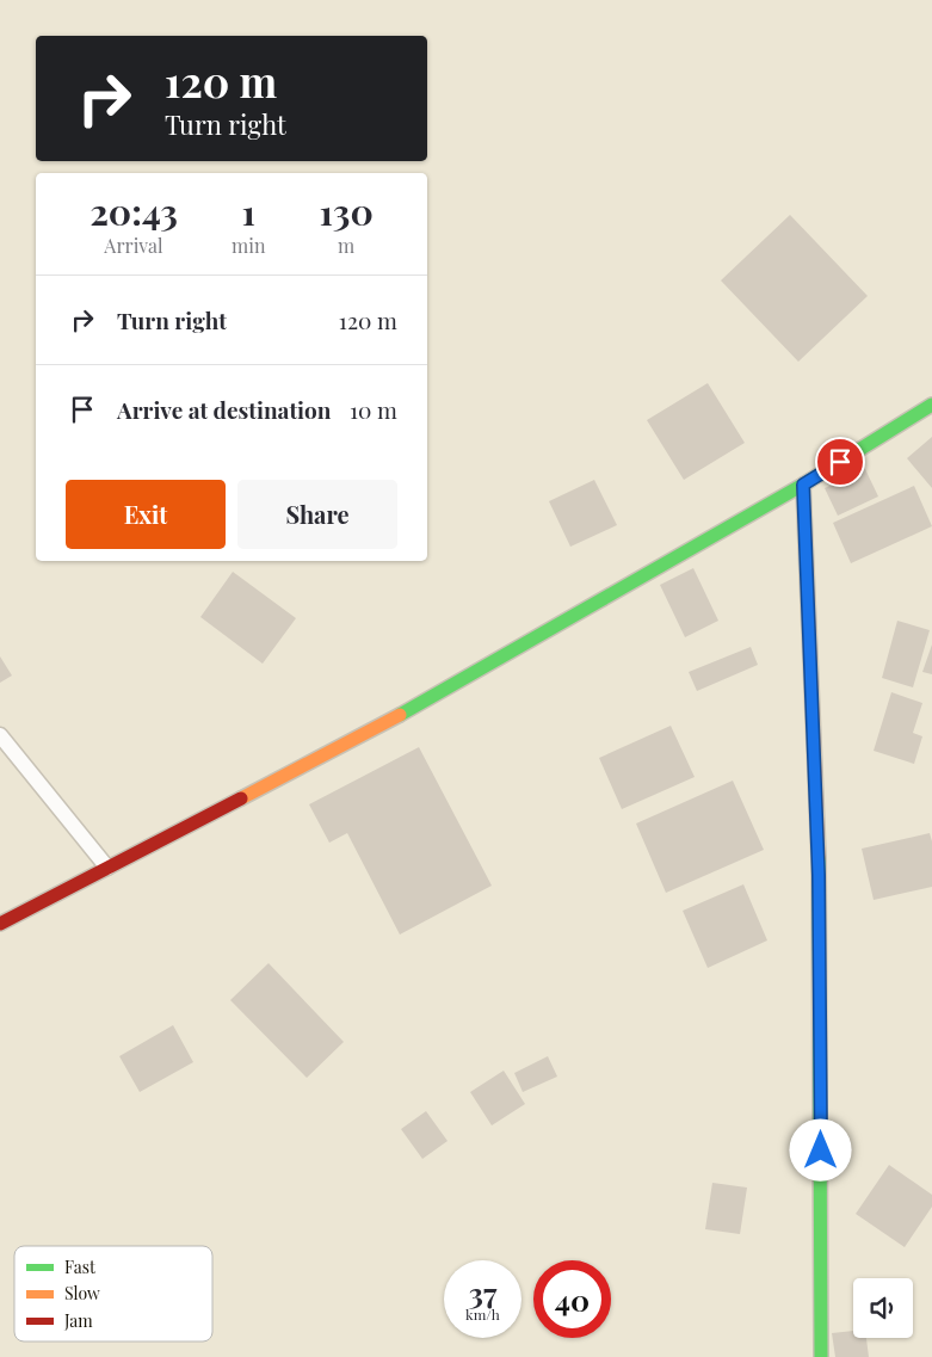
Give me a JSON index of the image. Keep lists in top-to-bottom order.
{
  "legend": ["Fast", "Slow", "Jam"],
  "page": {
    "turn": ["120 m", "Turn right"],
    "eta": [
      "20:43",
      "Arrival",
      "1",
      "min",
      "130",
      "m"
    ],
    "list": [
      {
        "name": "Turn right",
        "value": "120 m"
      },
      {
        "name": "Arrive at destination",
        "value": "10 m"
      }
    ],
    "buttons": ["Exit", "Share"],
    "speed": "37 km/h",
    "limit": "40"
  }
}
